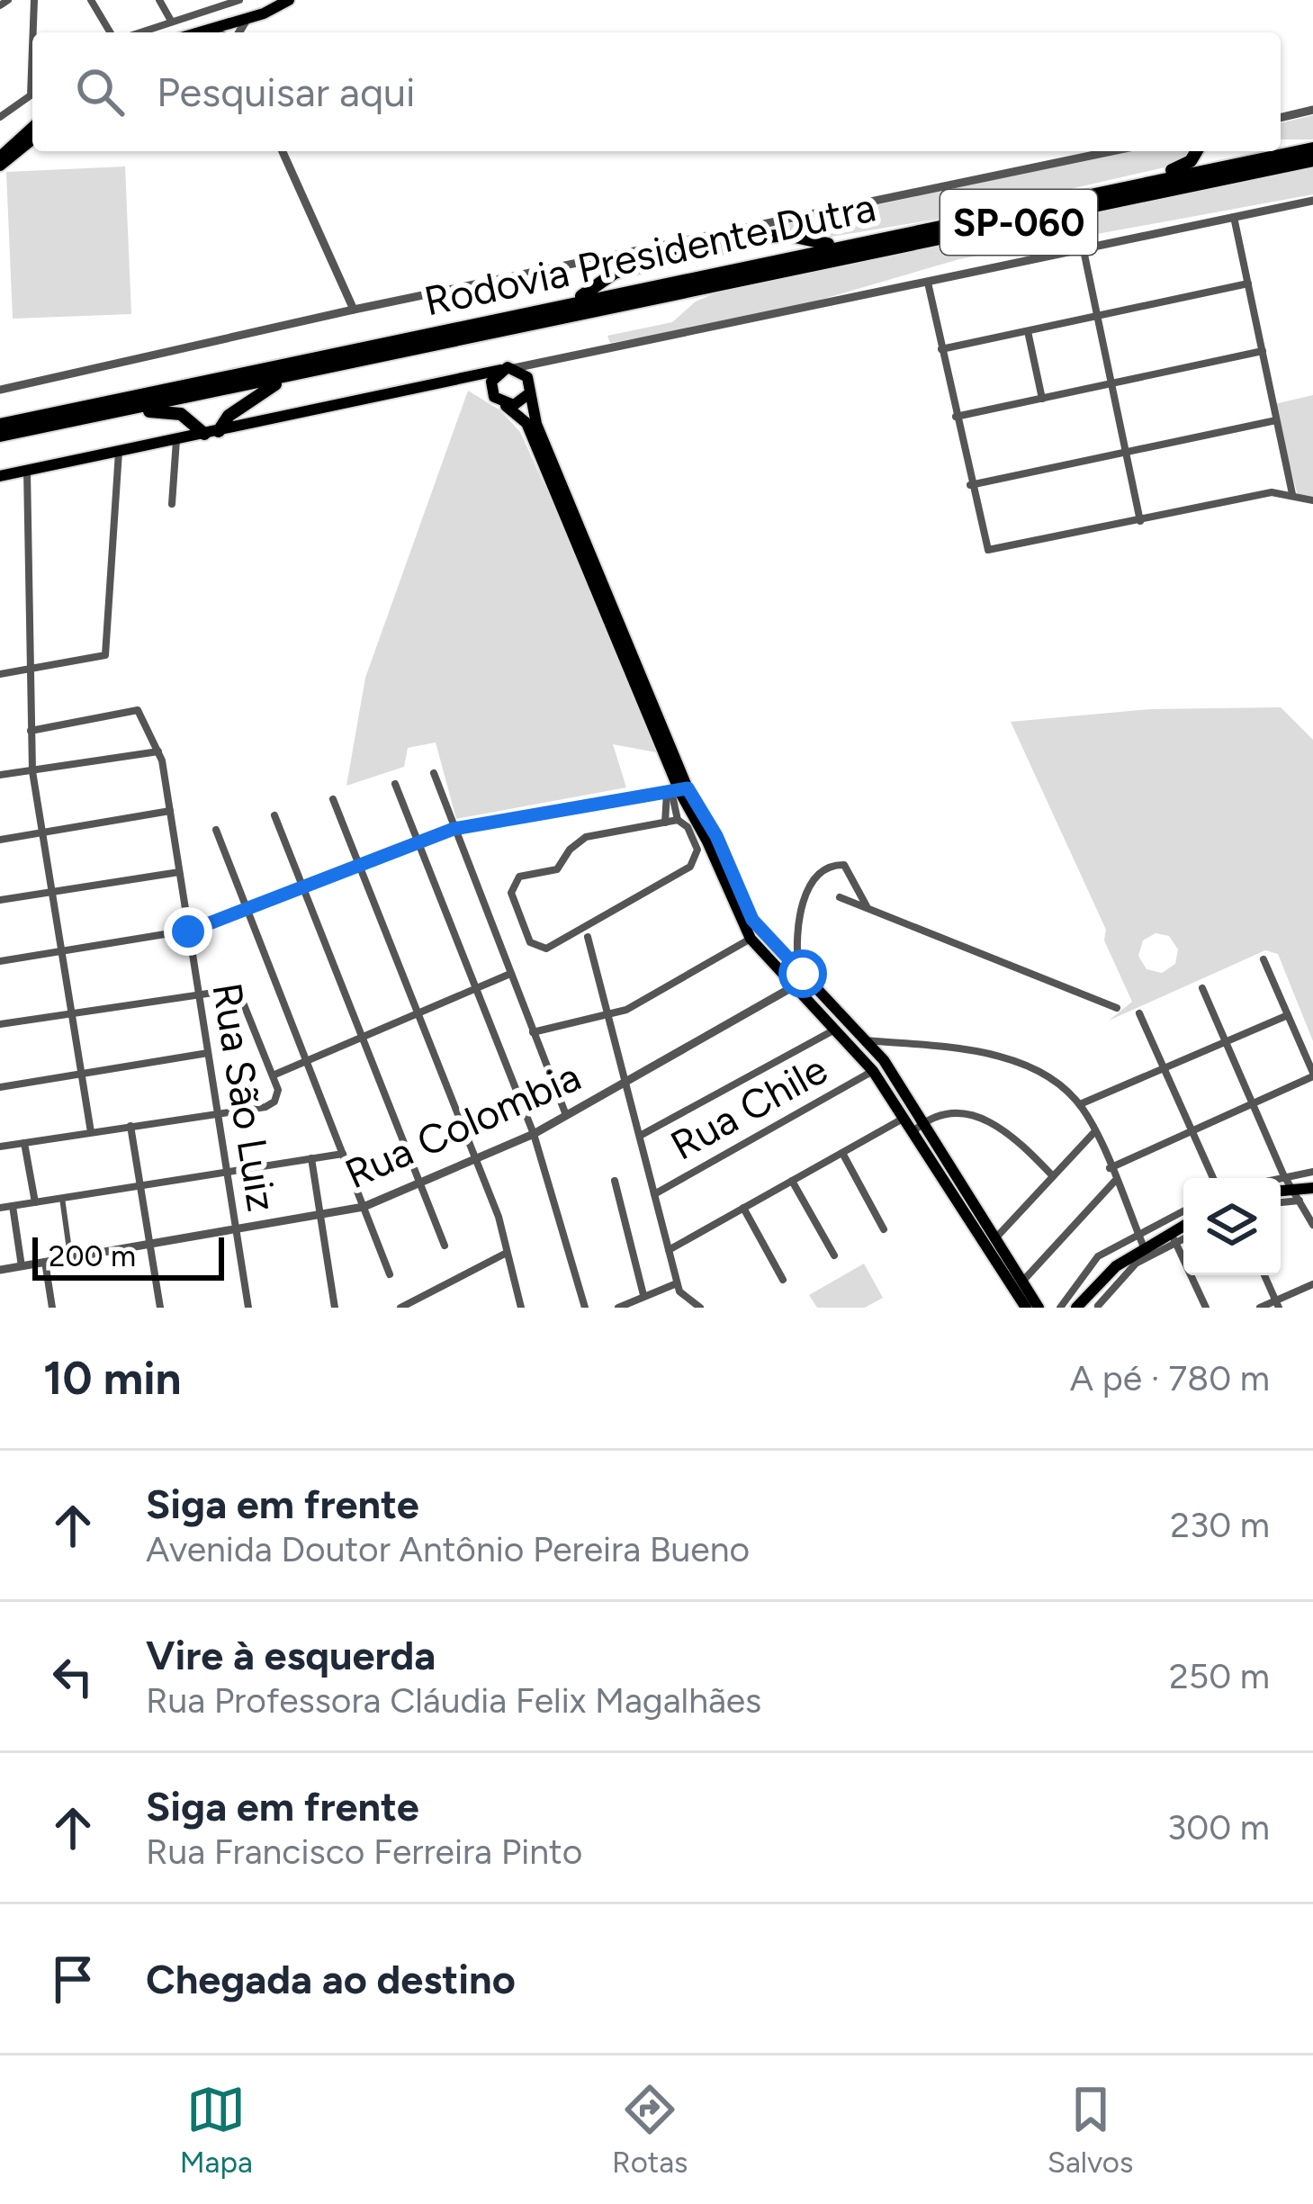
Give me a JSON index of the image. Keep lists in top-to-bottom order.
{
  "streets": {
    "highway": ["SP-060", "Rodovia Presidente Dutra"],
    "street": ["Rua São Luiz", "Rua Chile", "Rua Colombia"]
  },
  "crossings": [
    ["Rua São Luiz", "Rua Colombia"]
  ],
  "scale_bar": "200 m",
  "page": {
    "search": "Pesquisar aqui",
    "scale": "200 m",
    "heading": ["10 min", "A pé · 780 m"],
    "list": [
      ["Siga em frente", "Avenida Doutor Antônio Pereira Bueno", "230 m"],
      ["Vire à esquerda", "Rua Professora Cláudia Felix Magalhães", "250 m"],
      ["Siga em frente", "Rua Francisco Ferreira Pinto", "300 m"],
      "Chegada ao destino"
    ],
    "nav": ["Mapa", "Rotas", "Salvos"]
  }
}
